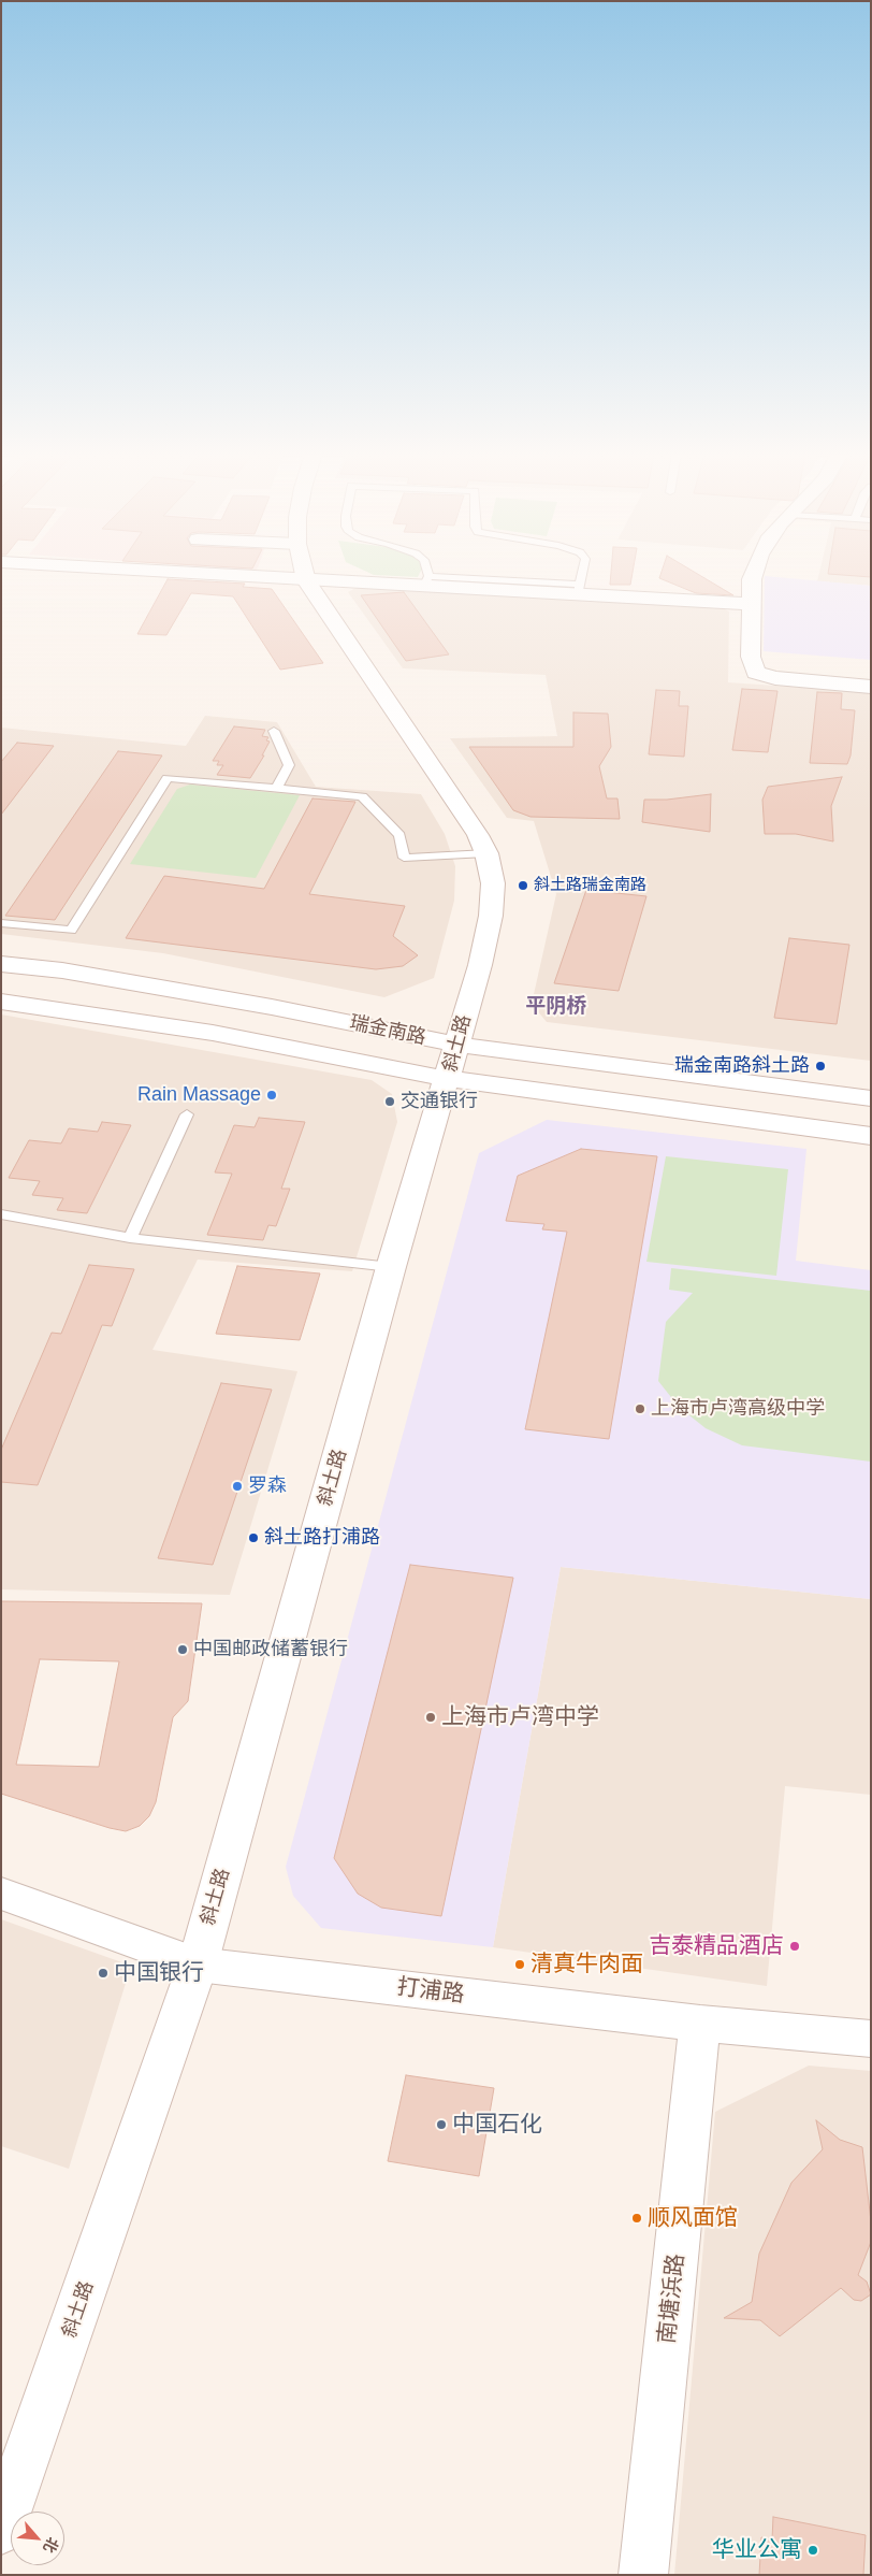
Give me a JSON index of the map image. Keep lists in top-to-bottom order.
{
  "streets": {
    "main road": [
      "瑞金南路",
      "斜土路",
      "打浦路",
      "南塘浜路"
    ]
  },
  "crossings": [
    ["瑞金南路", "斜土路"],
    ["斜土路", "打浦路"],
    ["打浦路", "南塘浜路"]
  ],
  "districts": ["平阴桥"],
  "places": [
    "斜土路瑞金南路",
    "瑞金南路斜土路",
    "Rain Massage",
    "交通银行",
    "上海市卢湾高级中学",
    "罗森",
    "斜土路打浦路",
    "中国邮政储蓄银行",
    "上海市卢湾中学",
    "吉泰精品酒店",
    "清真牛肉面",
    "中国银行",
    "中国石化",
    "顺风面馆",
    "华业公寓"
  ],
  "north": "bottom right"
}
